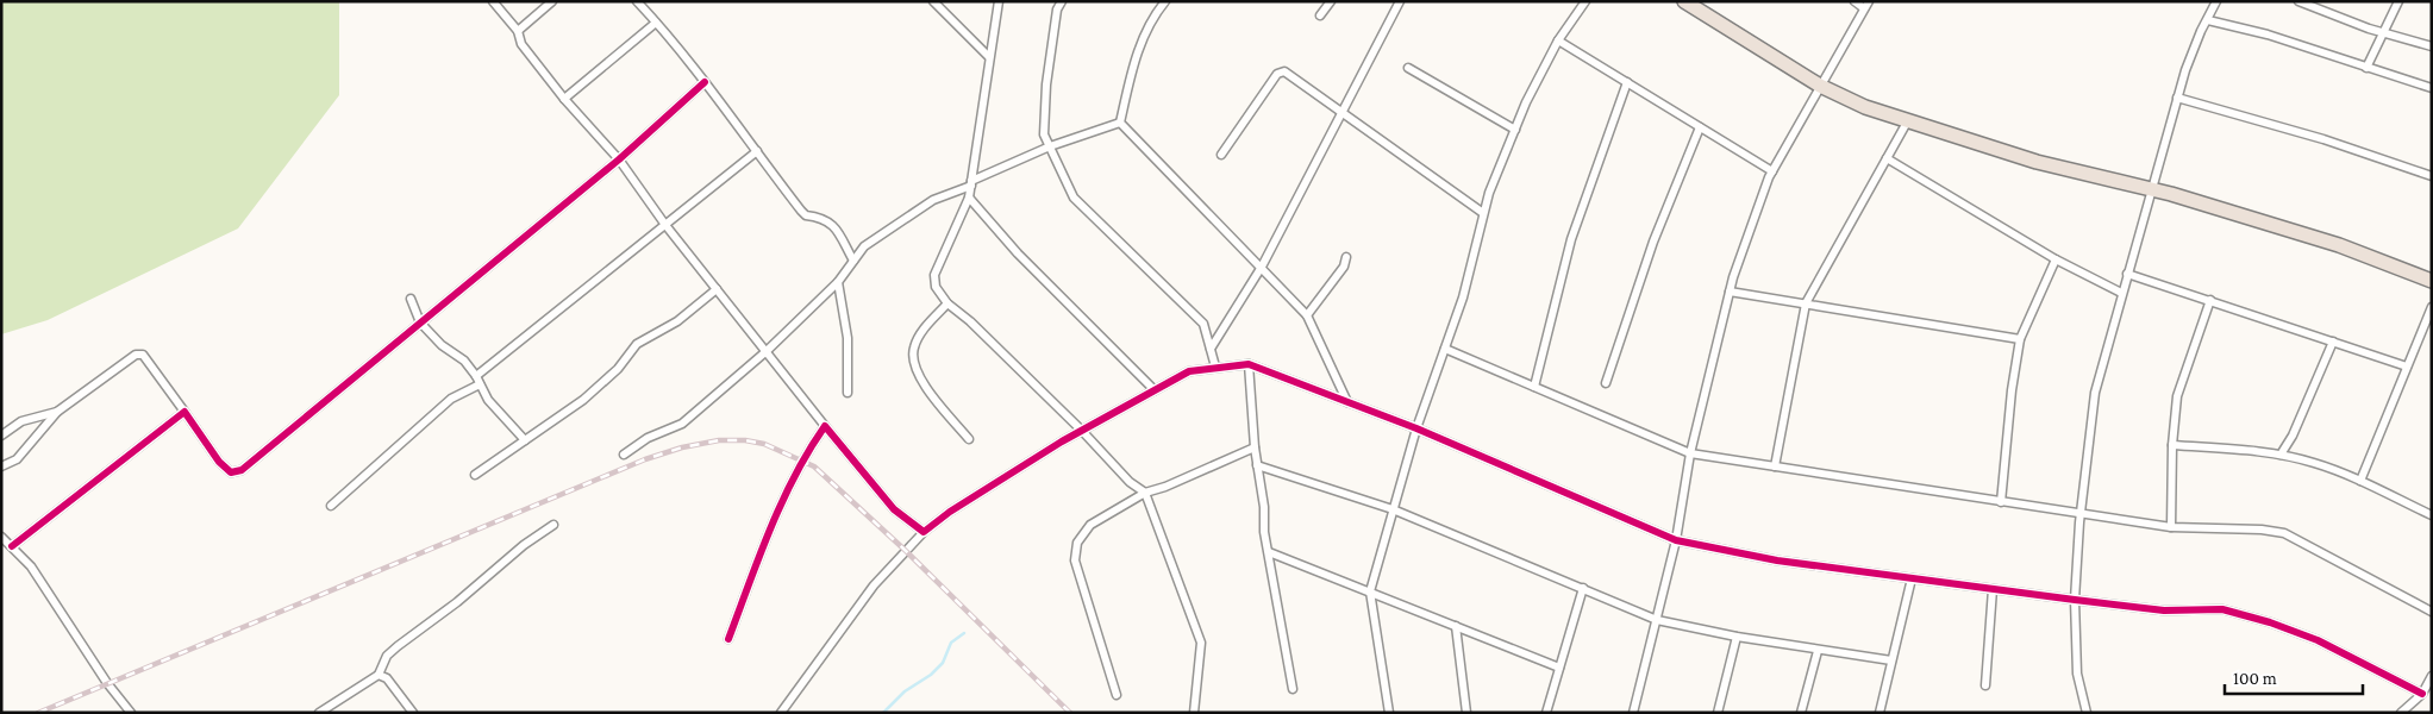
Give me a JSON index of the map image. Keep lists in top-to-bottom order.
{
  "scale_bar": "100 m"
}
